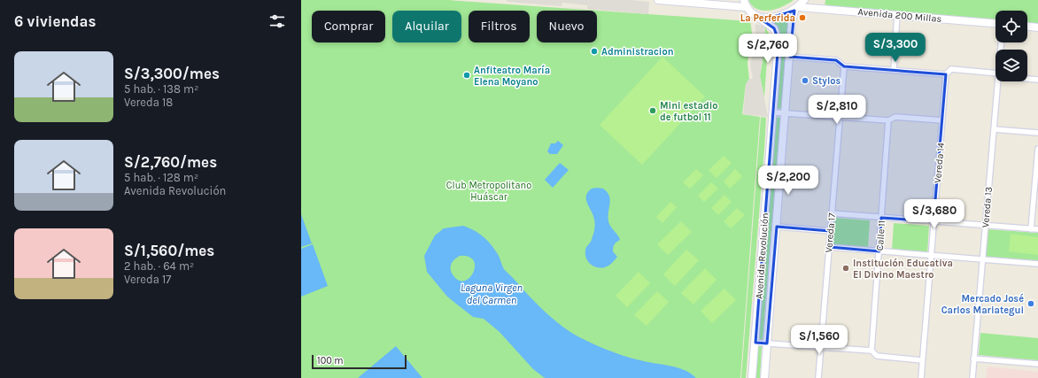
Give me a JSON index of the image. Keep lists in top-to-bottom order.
{
  "streets": {
    "street": [
      "Avenida 200 Millas",
      "Vereda 14",
      "Vereda 13",
      "Vereda 17",
      "Calle 11",
      "Avenida Revolución"
    ]
  },
  "crossings": [
    ["Avenida 200 Millas", "Avenida Revolución"]
  ],
  "water": ["Laguna Virgen del Carmen"],
  "parks": ["Club Metropolitano Huáscar"],
  "places": [
    "La Perferida",
    "Administracion",
    "Anfiteatro María Elena Moyano",
    "Stylos",
    "Mini estadio de futbol 11",
    "Institución Educativa El Divino Maestro",
    "Mercado José Carlos Mariategui"
  ],
  "scale_bar": "100 m",
  "page": {
    "heading": "6 viviendas",
    "chip": [
      "Comprar",
      "Alquilar",
      "Filtros",
      "Nuevo"
    ],
    "price": [
      "S/3,300",
      "S/2,760",
      "S/2,810",
      "S/2,200",
      "S/3,680",
      "S/1,560"
    ],
    "list": [
      {
        "name": "S/3,300/mes",
        "note": "5 hab. · 138 m² · Vereda 18"
      },
      {
        "name": "S/2,760/mes",
        "note": "5 hab. · 128 m² · Avenida Revolución"
      },
      {
        "name": "S/1,560/mes",
        "note": "2 hab. · 64 m² · Vereda 17"
      }
    ],
    "scale": "100 m"
  }
}
